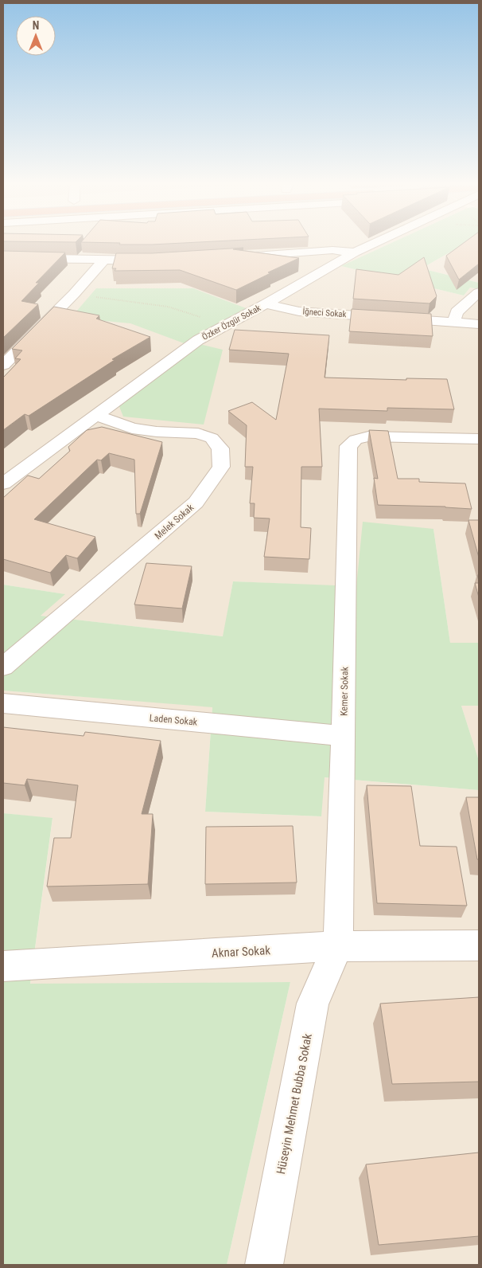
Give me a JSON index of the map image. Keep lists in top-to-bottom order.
{
  "streets": {
    "street": [
      "İğneci Sokak",
      "Özker Özgür Sokak",
      "Melek Sokak",
      "Kemer Sokak",
      "Laden Sokak",
      "Aknar Sokak",
      "Hüseyin Mehmet Bubba Sokak"
    ]
  },
  "crossings": [
    ["İğneci Sokak", "Özker Özgür Sokak"],
    ["Özker Özgür Sokak", "Melek Sokak"],
    ["Kemer Sokak", "Laden Sokak"],
    ["Kemer Sokak", "Aknar Sokak"],
    ["Kemer Sokak", "Hüseyin Mehmet Bubba Sokak"],
    ["Aknar Sokak", "Hüseyin Mehmet Bubba Sokak"]
  ],
  "north": "top"
}
